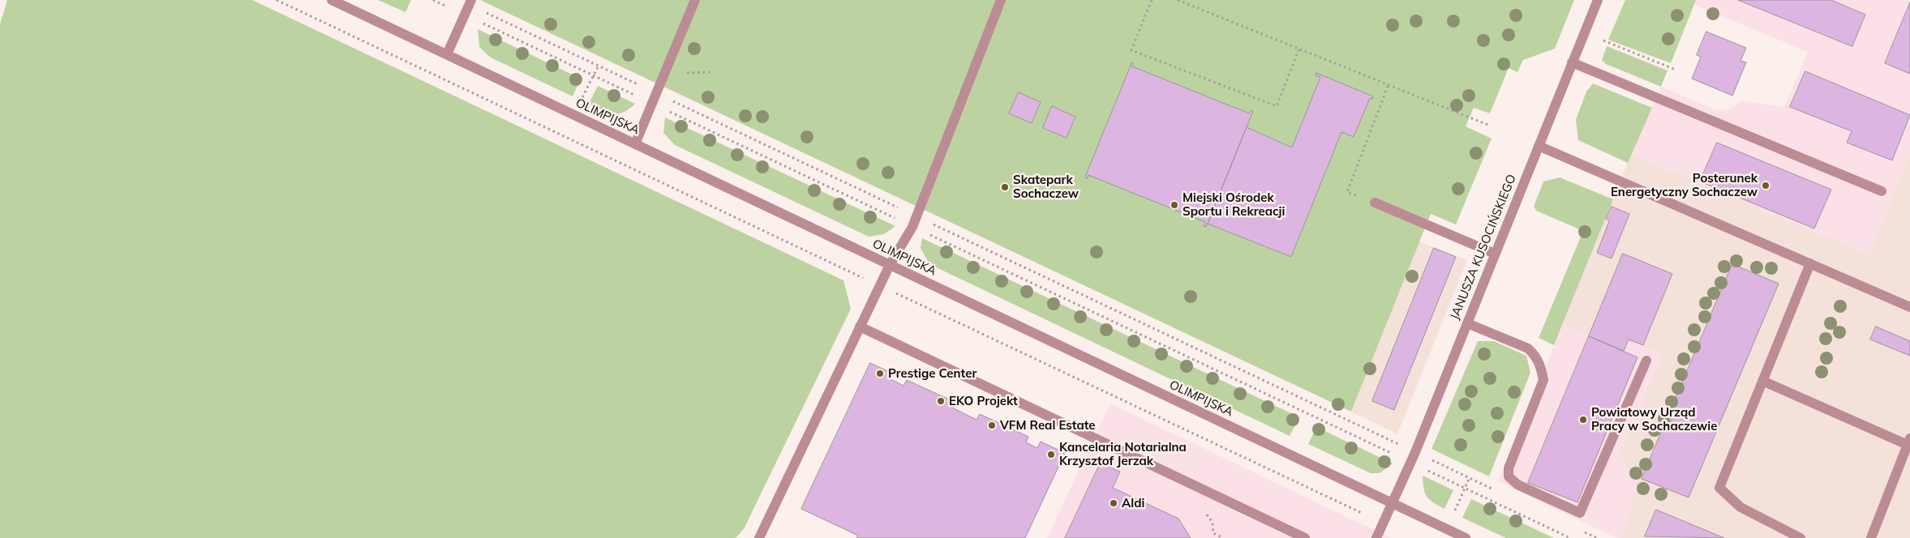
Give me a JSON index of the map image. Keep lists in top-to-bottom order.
{
  "streets": {
    "street": ["OLIMPIJSKA", "JANUSZA KUSOCIŃSKIEGO"]
  },
  "crossings": [
    ["OLIMPIJSKA", "JANUSZA KUSOCIŃSKIEGO"]
  ],
  "places": [
    "Posterunek Energetyczny Sochaczew",
    "Skatepark Sochaczew",
    "Miejski Ośrodek Sportu i Rekreacji",
    "Prestige Center",
    "EKO Projekt",
    "Powiatowy Urząd Pracy w Sochaczewie",
    "VFM Real Estate",
    "Kancelaria Notarialna Krzysztof Jerzak",
    "Aldi"
  ]
}
